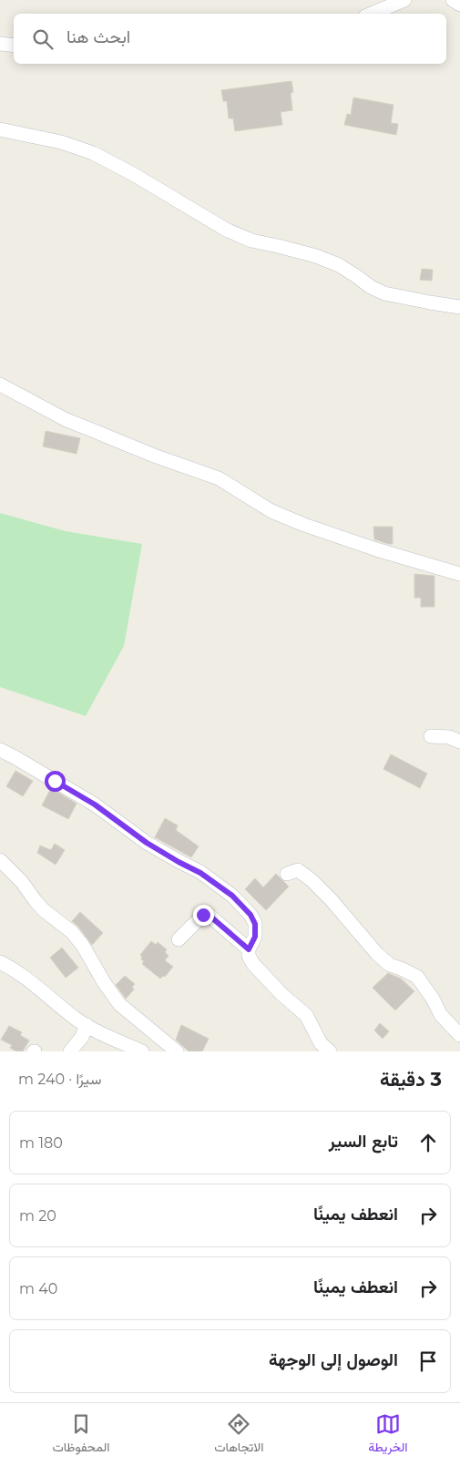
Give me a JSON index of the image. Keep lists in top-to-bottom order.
{
  "page": {
    "search": "ابحث هنا",
    "heading": ["3 دقيقة", "سيرًا · 240 m"],
    "list": [
      ["تابع السير", "180 m"],
      ["انعطف يمينًا", "20 m"],
      ["انعطف يمينًا", "40 m"],
      "الوصول إلى الوجهة"
    ],
    "nav": ["الخريطة", "الاتجاهات", "المحفوظات"]
  }
}
